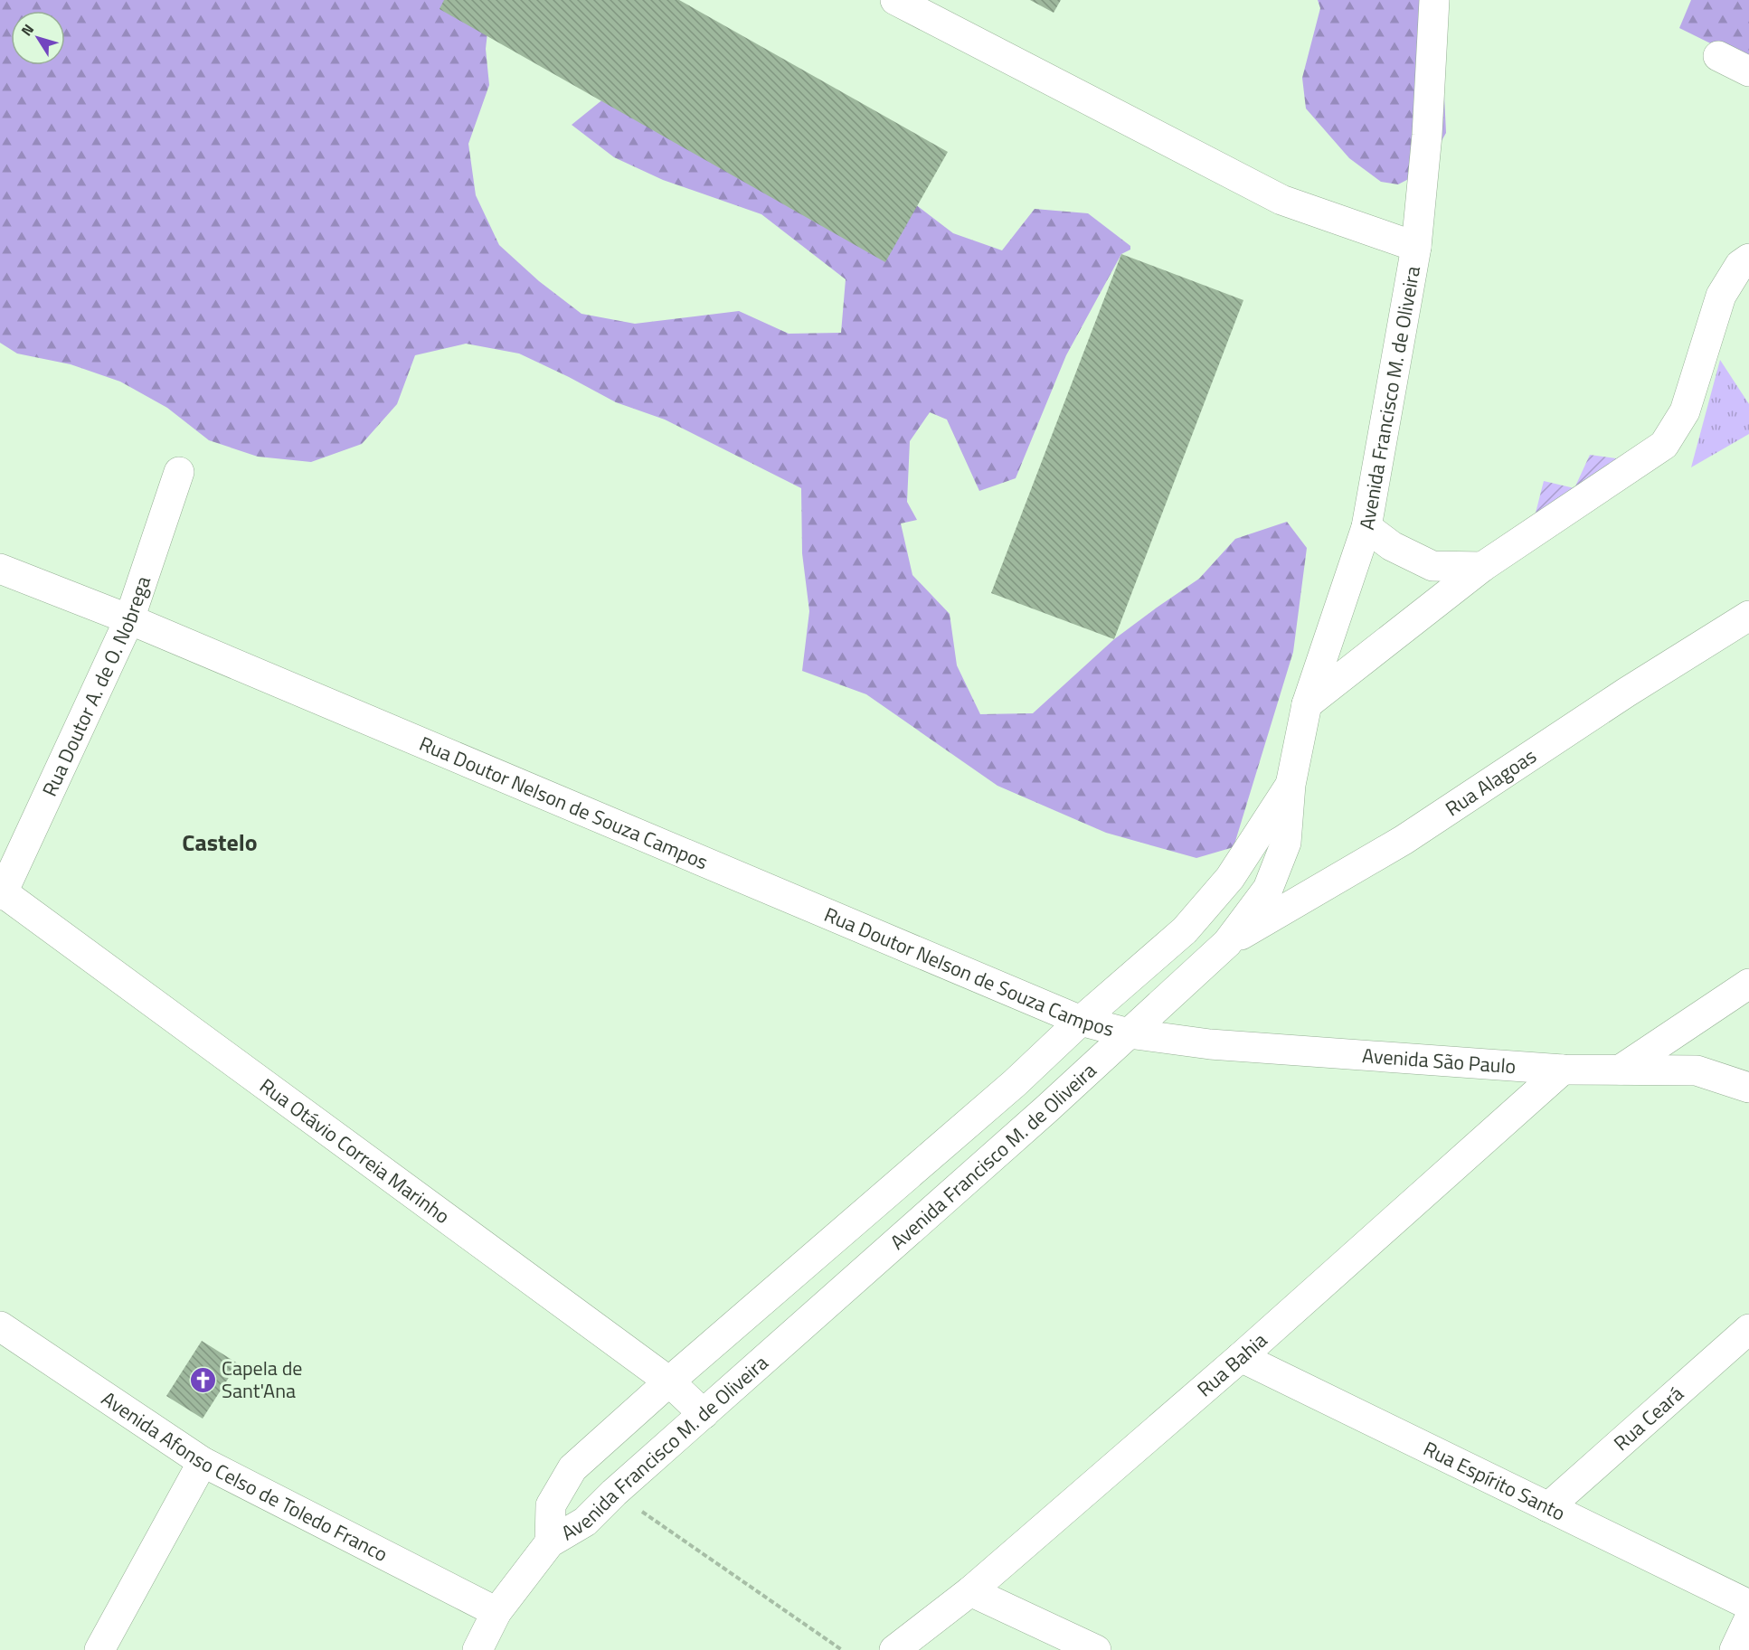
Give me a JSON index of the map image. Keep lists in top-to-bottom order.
{
  "streets": {
    "street": [
      "Avenida Francisco M. de Oliveira",
      "Rua Doutor A. de O. Nobrega",
      "Rua Alagoas",
      "Rua Doutor Nelson de Souza Campos",
      "Avenida São Paulo",
      "Rua Otávio Correia Marinho",
      "Rua Bahia",
      "Rua Ceará",
      "Avenida Afonso Celso de Toledo Franco",
      "Rua Espírito Santo"
    ]
  },
  "crossings": [
    ["Avenida Francisco M. de Oliveira", "Rua Alagoas"],
    ["Avenida Francisco M. de Oliveira", "Rua Doutor Nelson de Souza Campos"],
    ["Avenida Francisco M. de Oliveira", "Avenida São Paulo"],
    ["Avenida Francisco M. de Oliveira", "Rua Otávio Correia Marinho"],
    ["Rua Doutor A. de O. Nobrega", "Rua Doutor Nelson de Souza Campos"],
    ["Rua Doutor A. de O. Nobrega", "Rua Otávio Correia Marinho"],
    ["Rua Doutor Nelson de Souza Campos", "Avenida São Paulo"],
    ["Avenida São Paulo", "Rua Bahia"],
    ["Rua Bahia", "Rua Espírito Santo"],
    ["Rua Ceará", "Rua Espírito Santo"]
  ],
  "districts": ["Castelo"],
  "places": {
    "church": ["Capela de Sant'Ana"]
  },
  "north": "top left"
}
